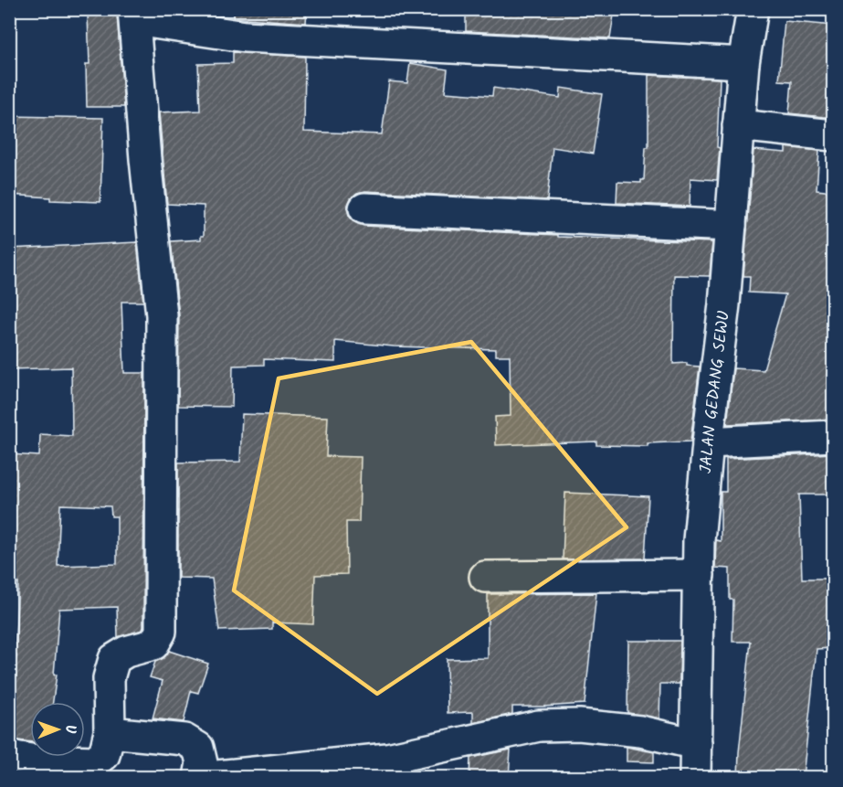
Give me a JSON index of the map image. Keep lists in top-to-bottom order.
{
  "streets": {
    "street": ["JALAN GEDANG SEWU"]
  },
  "north": "right"
}
